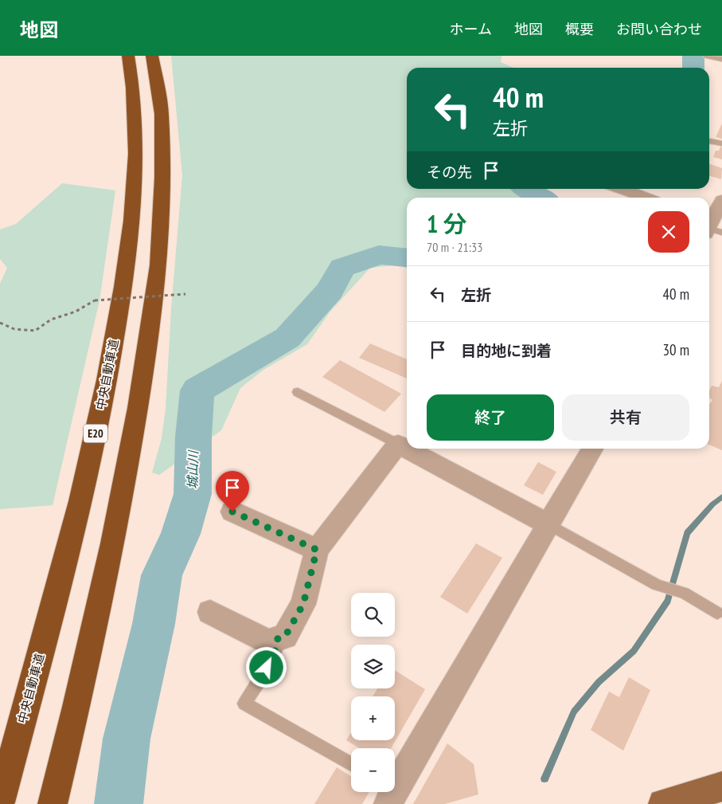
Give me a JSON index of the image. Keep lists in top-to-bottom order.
{
  "streets": {
    "highway": ["中央自動車道", "E20"]
  },
  "water": ["城山川"],
  "page": {
    "header": "地図",
    "nav": [
      "ホーム",
      "地図",
      "概要",
      "お問い合わせ"
    ],
    "turn": ["40 m", "左折"],
    "then": "その先",
    "heading": ["1 分", "70 m · 21:33"],
    "list": [
      {
        "name": "左折",
        "value": "40 m"
      },
      {
        "name": "目的地に到着",
        "value": "30 m"
      }
    ],
    "buttons": ["終了", "共有"],
    "map_buttons": ["+", "−"]
  }
}
